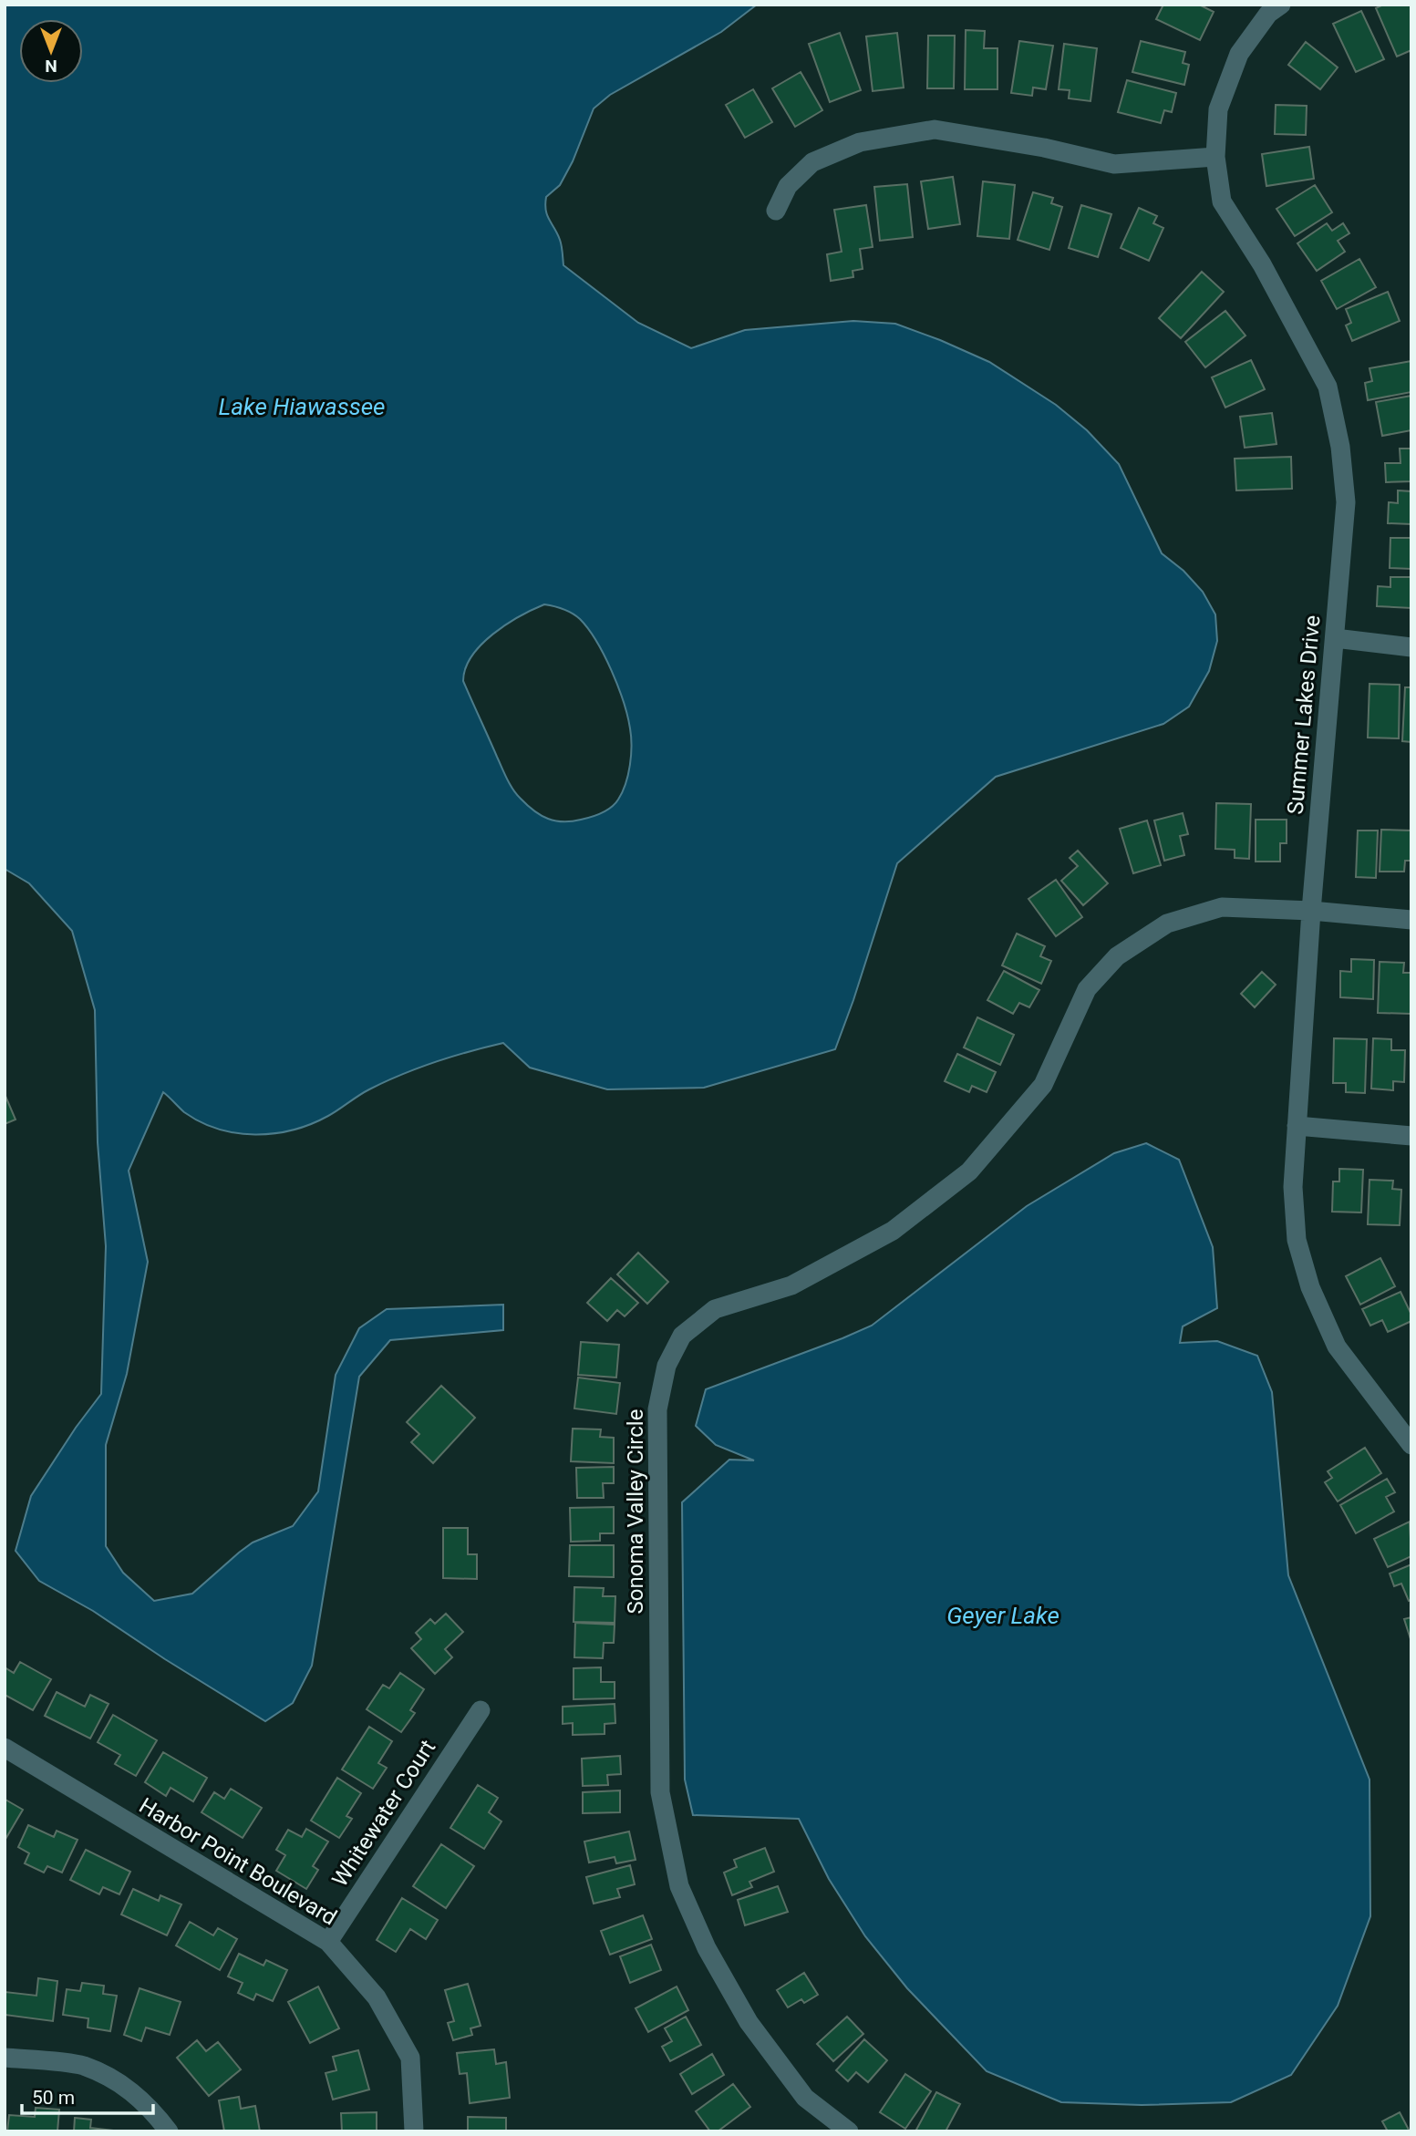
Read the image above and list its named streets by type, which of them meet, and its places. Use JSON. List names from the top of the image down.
{
  "streets": {
    "street": [
      "Summer Lakes Drive",
      "Sonoma Valley Circle",
      "Whitewater Court",
      "Harbor Point Boulevard"
    ]
  },
  "crossings": [
    ["Summer Lakes Drive", "Sonoma Valley Circle"],
    ["Whitewater Court", "Harbor Point Boulevard"]
  ],
  "water": ["Lake Hiawassee", "Geyer Lake"],
  "scale_bar": "50 m",
  "north": "bottom"
}
